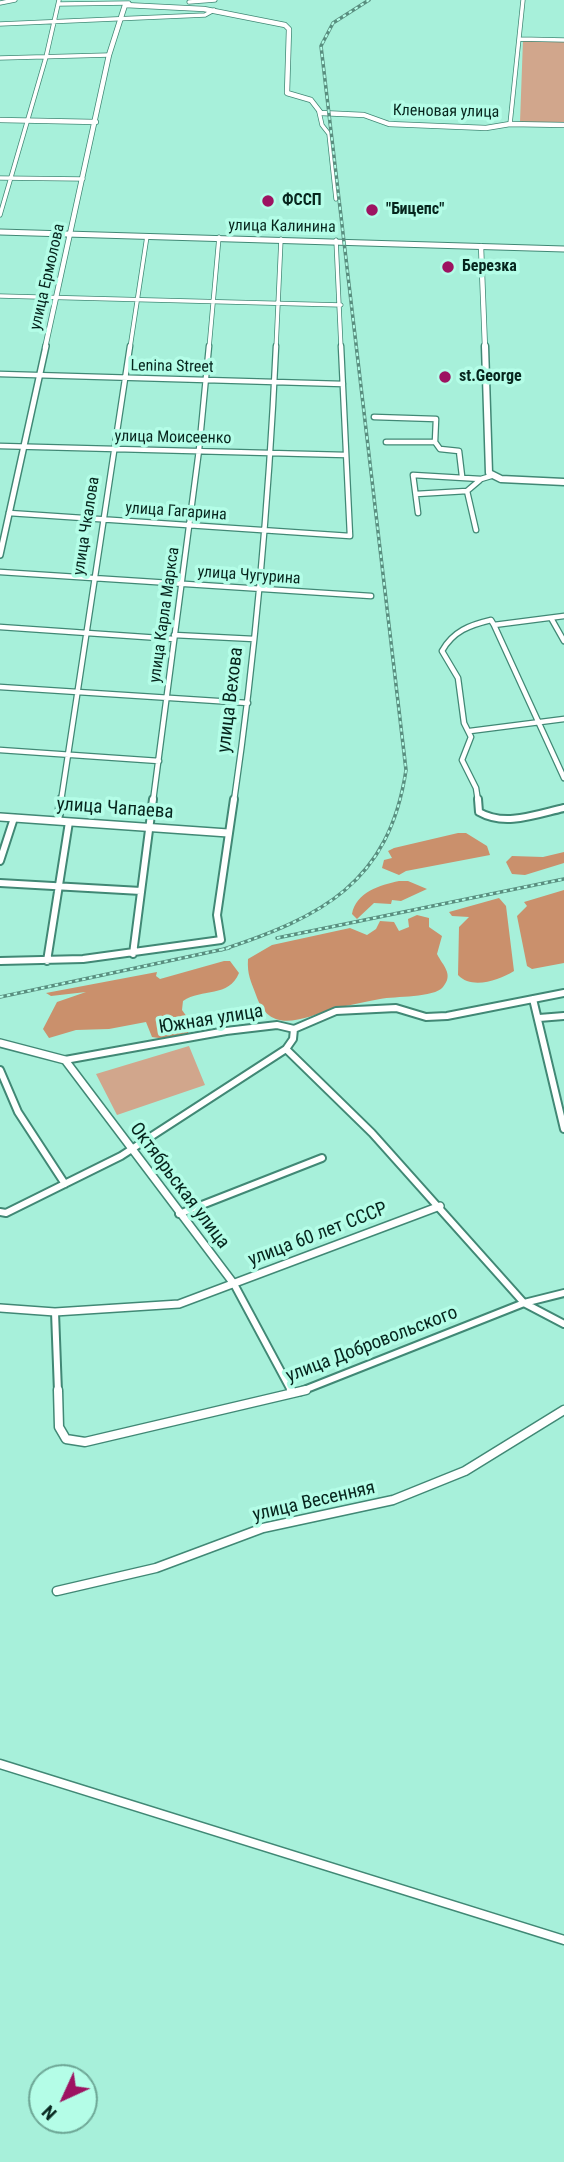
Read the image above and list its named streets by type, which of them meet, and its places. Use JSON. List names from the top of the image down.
{
  "streets": {
    "main road": ["улица Калинина"],
    "street": [
      "Кленовая улица",
      "улица Ермолова",
      "Lenina Street",
      "улица Моисеенко",
      "улица Гагарина",
      "улица Чкалова",
      "улица Чугурина",
      "улица Карла Маркса",
      "улица Вехова",
      "улица Чапаева",
      "Южная улица",
      "Октябрьская улица",
      "улица 60 лет СССР",
      "улица Добровольского",
      "улица Весенняя"
    ]
  },
  "crossings": [
    ["улица Калинина", "улица Ермолова"],
    ["улица Калинина", "улица Чкалова"],
    ["улица Калинина", "улица Карла Маркса"],
    ["улица Калинина", "улица Вехова"],
    ["улица Ермолова", "Lenina Street"],
    ["улица Ермолова", "улица Моисеенко"],
    ["улица Ермолова", "улица Гагарина"],
    ["Lenina Street", "улица Чкалова"],
    ["Lenina Street", "улица Карла Маркса"],
    ["Lenina Street", "улица Вехова"],
    ["улица Моисеенко", "улица Гагарина"],
    ["улица Моисеенко", "улица Чкалова"],
    ["улица Моисеенко", "улица Карла Маркса"],
    ["улица Моисеенко", "улица Вехова"],
    ["улица Гагарина", "улица Чкалова"],
    ["улица Гагарина", "улица Карла Маркса"],
    ["улица Гагарина", "улица Вехова"],
    ["улица Чкалова", "улица Чугурина"],
    ["улица Чкалова", "улица Чапаева"],
    ["улица Чугурина", "улица Карла Маркса"],
    ["улица Чугурина", "улица Вехова"],
    ["улица Карла Маркса", "улица Вехова"],
    ["улица Карла Маркса", "улица Чапаева"],
    ["улица Вехова", "улица Чапаева"],
    ["Южная улица", "Октябрьская улица"],
    ["Октябрьская улица", "улица 60 лет СССР"],
    ["Октябрьская улица", "улица Добровольского"],
    ["улица 60 лет СССР", "улица Добровольского"]
  ],
  "places": [
    "ФССП",
    "\"Бицепс\"",
    "Березка",
    "st.George"
  ],
  "north": "bottom left"
}
